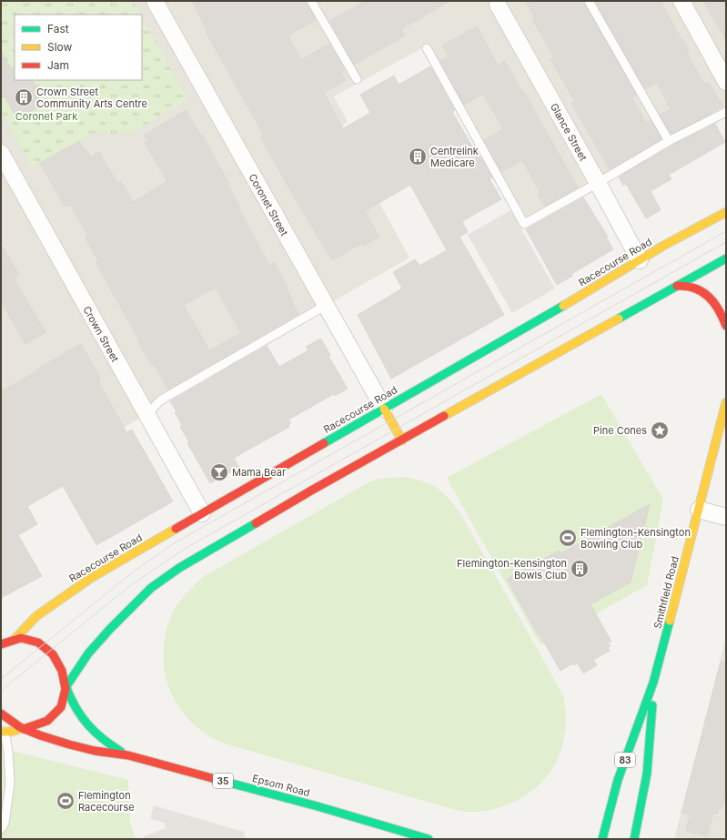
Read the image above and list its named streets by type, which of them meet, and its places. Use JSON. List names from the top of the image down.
{
  "streets": {
    "main road": [
      "Racecourse Road",
      "Smithfield Road",
      "83",
      "35",
      "Epsom Road"
    ],
    "street": ["Glance Street", "Coronet Street", "Crown Street"]
  },
  "crossings": [
    ["Glance Street", "Racecourse Road"],
    ["Coronet Street", "Racecourse Road"],
    ["Racecourse Road", "Crown Street"],
    ["Racecourse Road", "35"],
    ["35", "Epsom Road"]
  ],
  "parks": ["Coronet Park"],
  "places": {
    "building": ["Crown Street Community Arts Centre", "Centrelink Medicare", "Flemington-Kensington Bowls Club"],
    "place": ["Pine Cones"],
    "bar": ["Mama Bear"],
    "sports": ["Flemington-Kensington Bowling Club", "Flemington Racecourse"]
  },
  "legend": ["Fast", "Slow", "Jam"]
}
